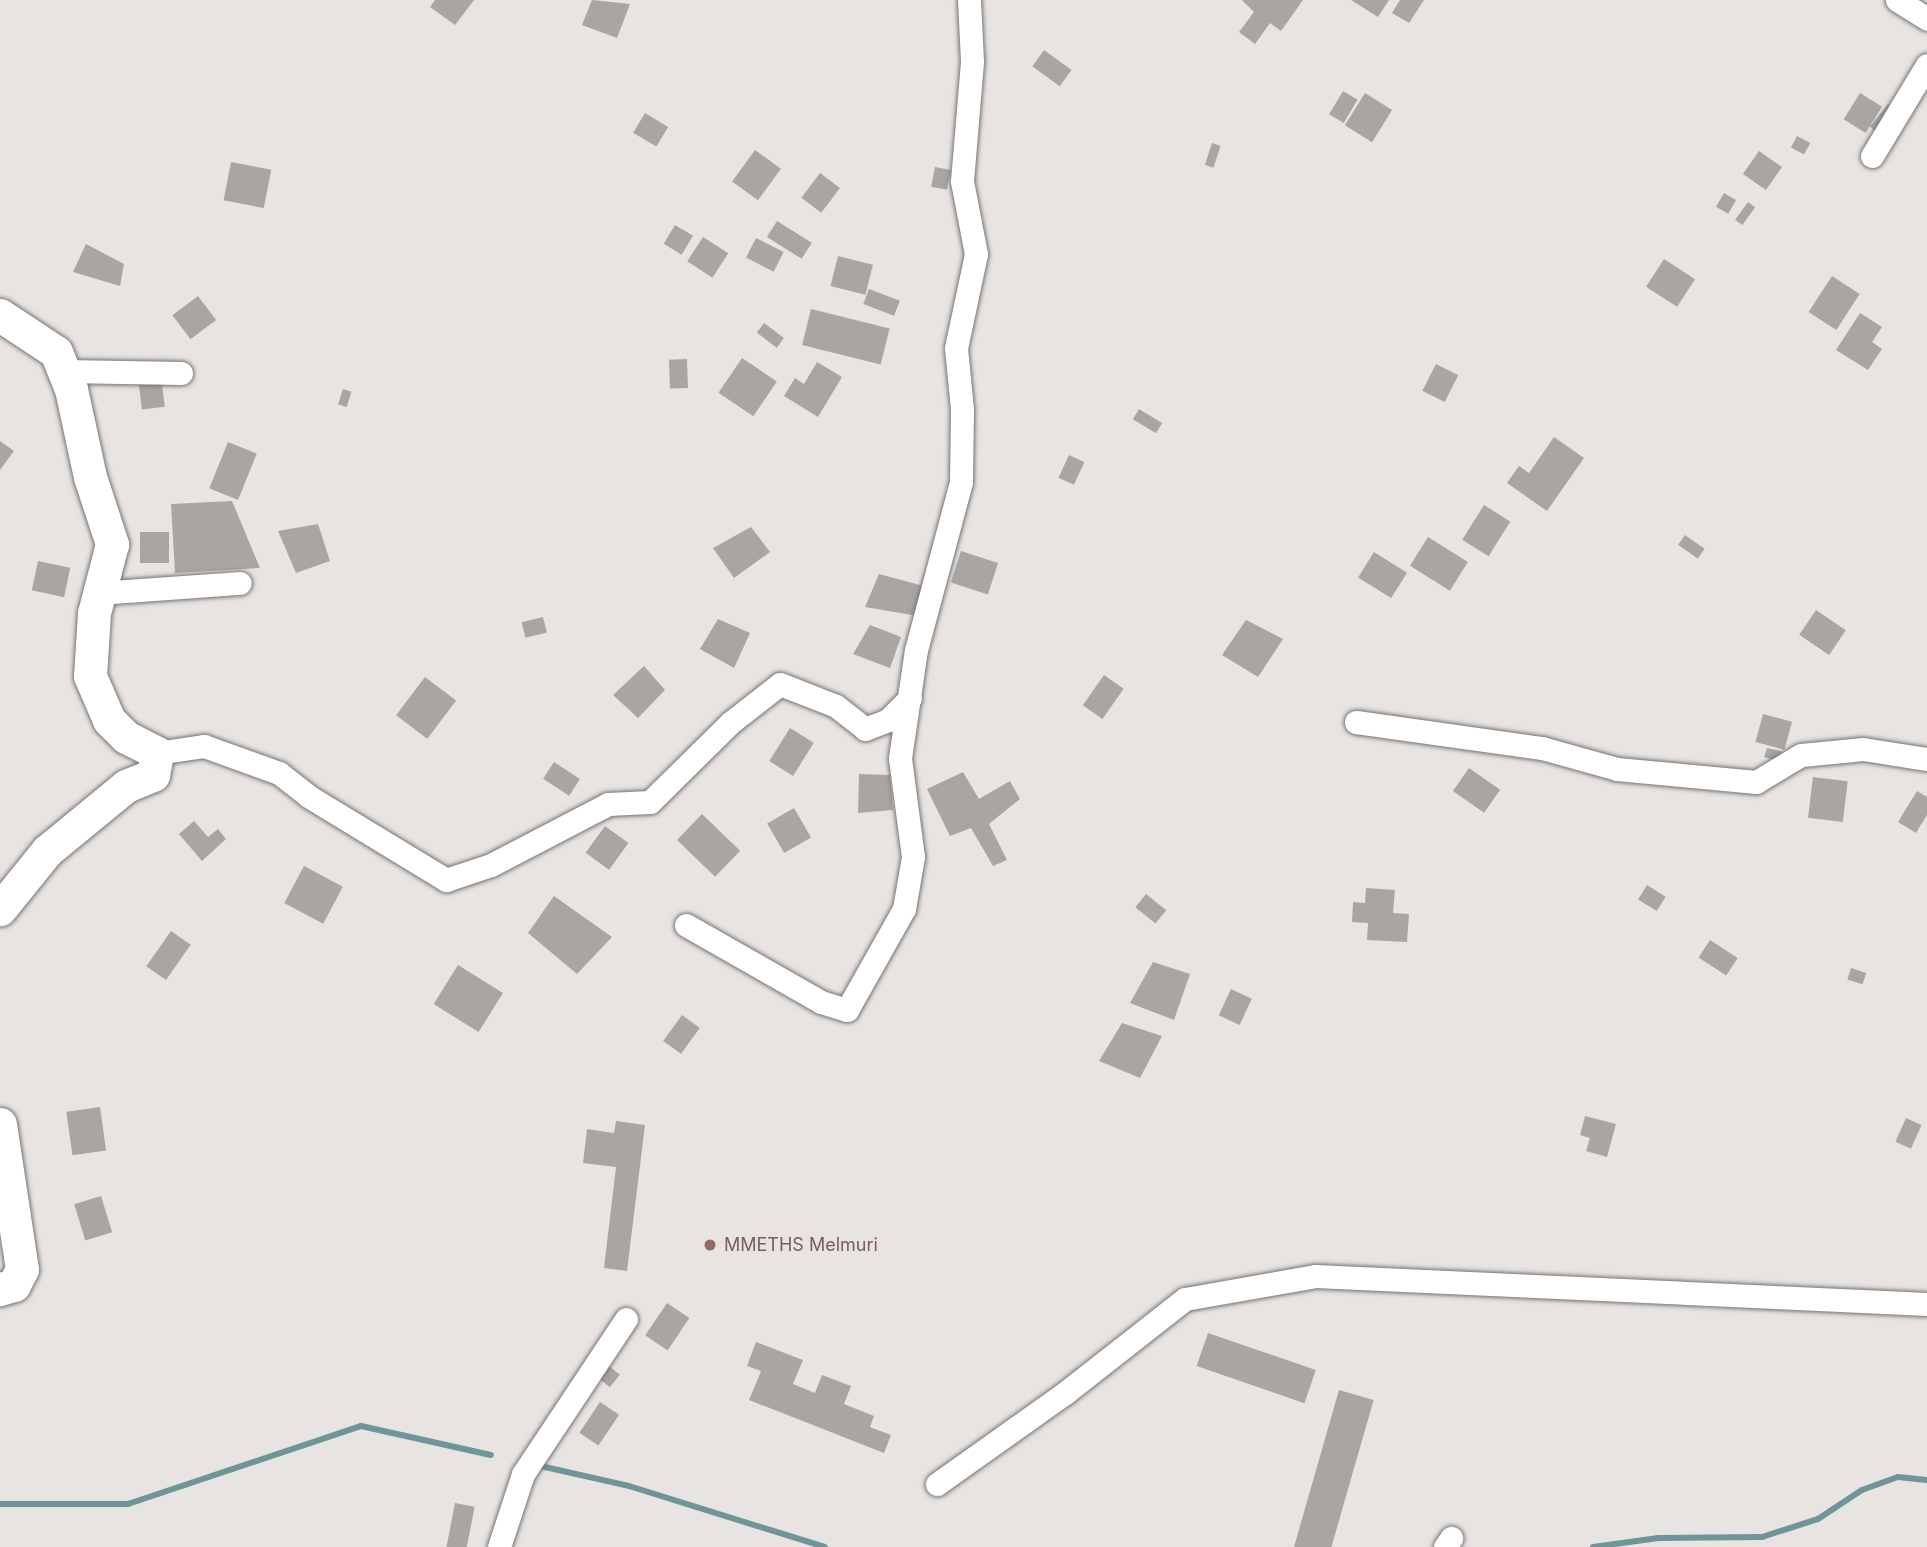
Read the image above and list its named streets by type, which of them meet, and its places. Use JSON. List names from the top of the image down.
{
  "places": ["MMETHS Melmuri"]
}
